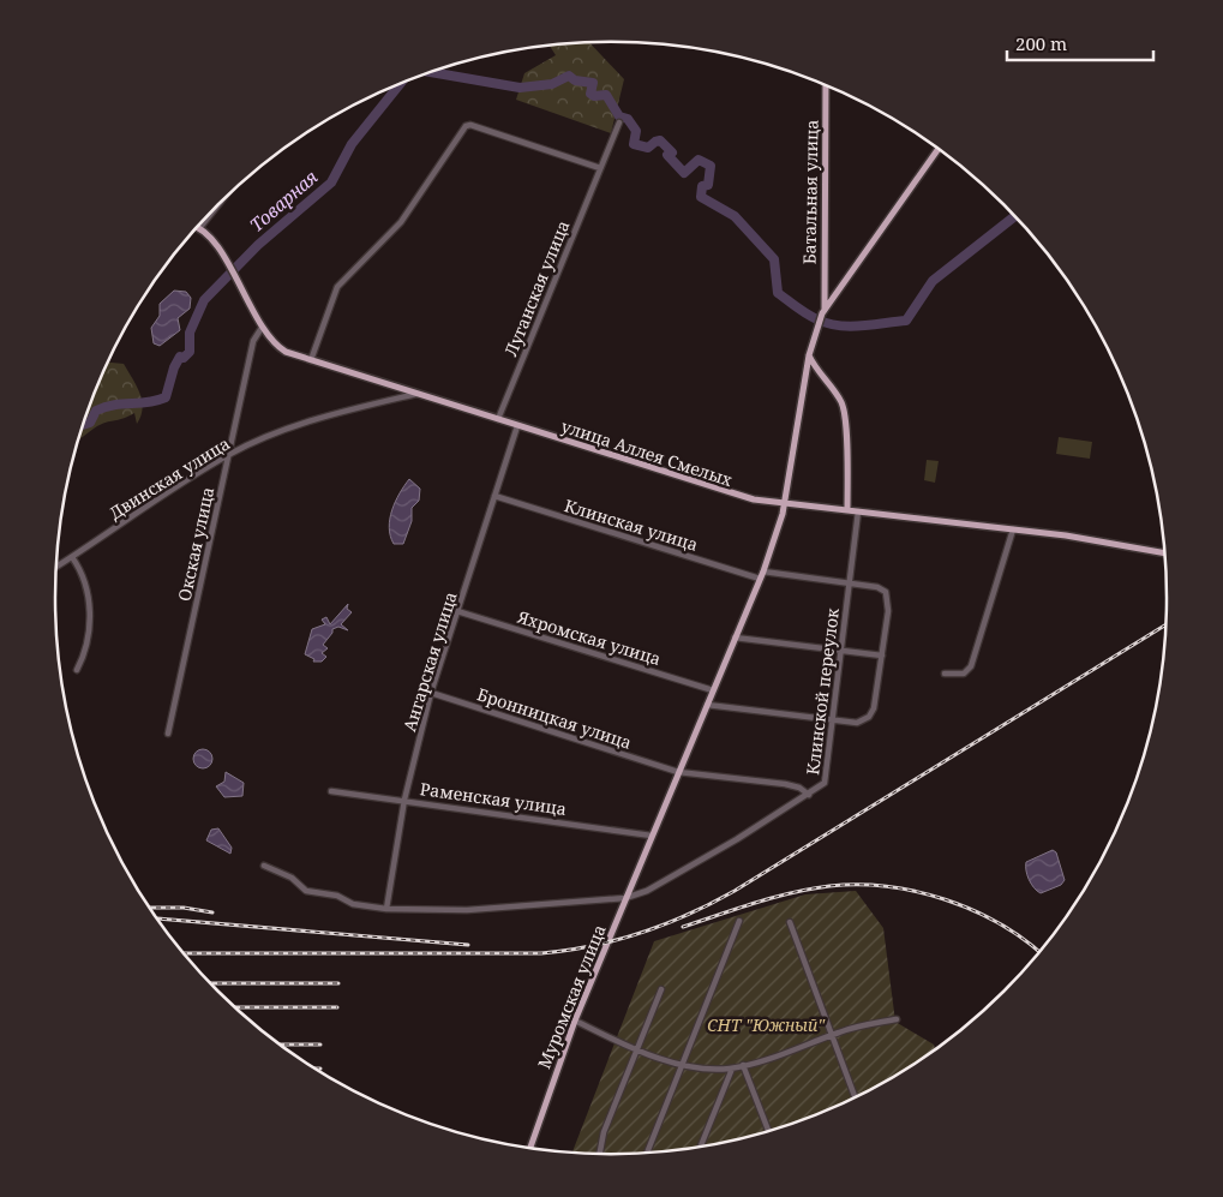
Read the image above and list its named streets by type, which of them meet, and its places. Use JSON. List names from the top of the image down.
{
  "streets": {
    "main road": ["Батальная улица", "улица Аллея Смелых", "Муромская улица"],
    "street": [
      "Луганская улица",
      "Двинская улица",
      "Клинская улица",
      "Окская улица",
      "Яхромская улица",
      "Ангарская улица",
      "Клинской переулок",
      "Бронницкая улица",
      "Раменская улица"
    ]
  },
  "crossings": [
    ["Луганская улица", "улица Аллея Смелых"],
    ["улица Аллея Смелых", "Двинская улица"],
    ["улица Аллея Смелых", "Окская улица"],
    ["улица Аллея Смелых", "Ангарская улица"],
    ["улица Аллея Смелых", "Клинской переулок"],
    ["Двинская улица", "Окская улица"],
    ["Клинская улица", "Ангарская улица"],
    ["Яхромская улица", "Ангарская улица"],
    ["Ангарская улица", "Клинской переулок"],
    ["Ангарская улица", "Бронницкая улица"],
    ["Ангарская улица", "Раменская улица"],
    ["Клинской переулок", "Муромская улица"],
    ["Раменская улица", "Муромская улица"]
  ],
  "water": ["Товарная"],
  "parks": ["СНТ \"Южный\""],
  "scale_bar": "200 m"
}
